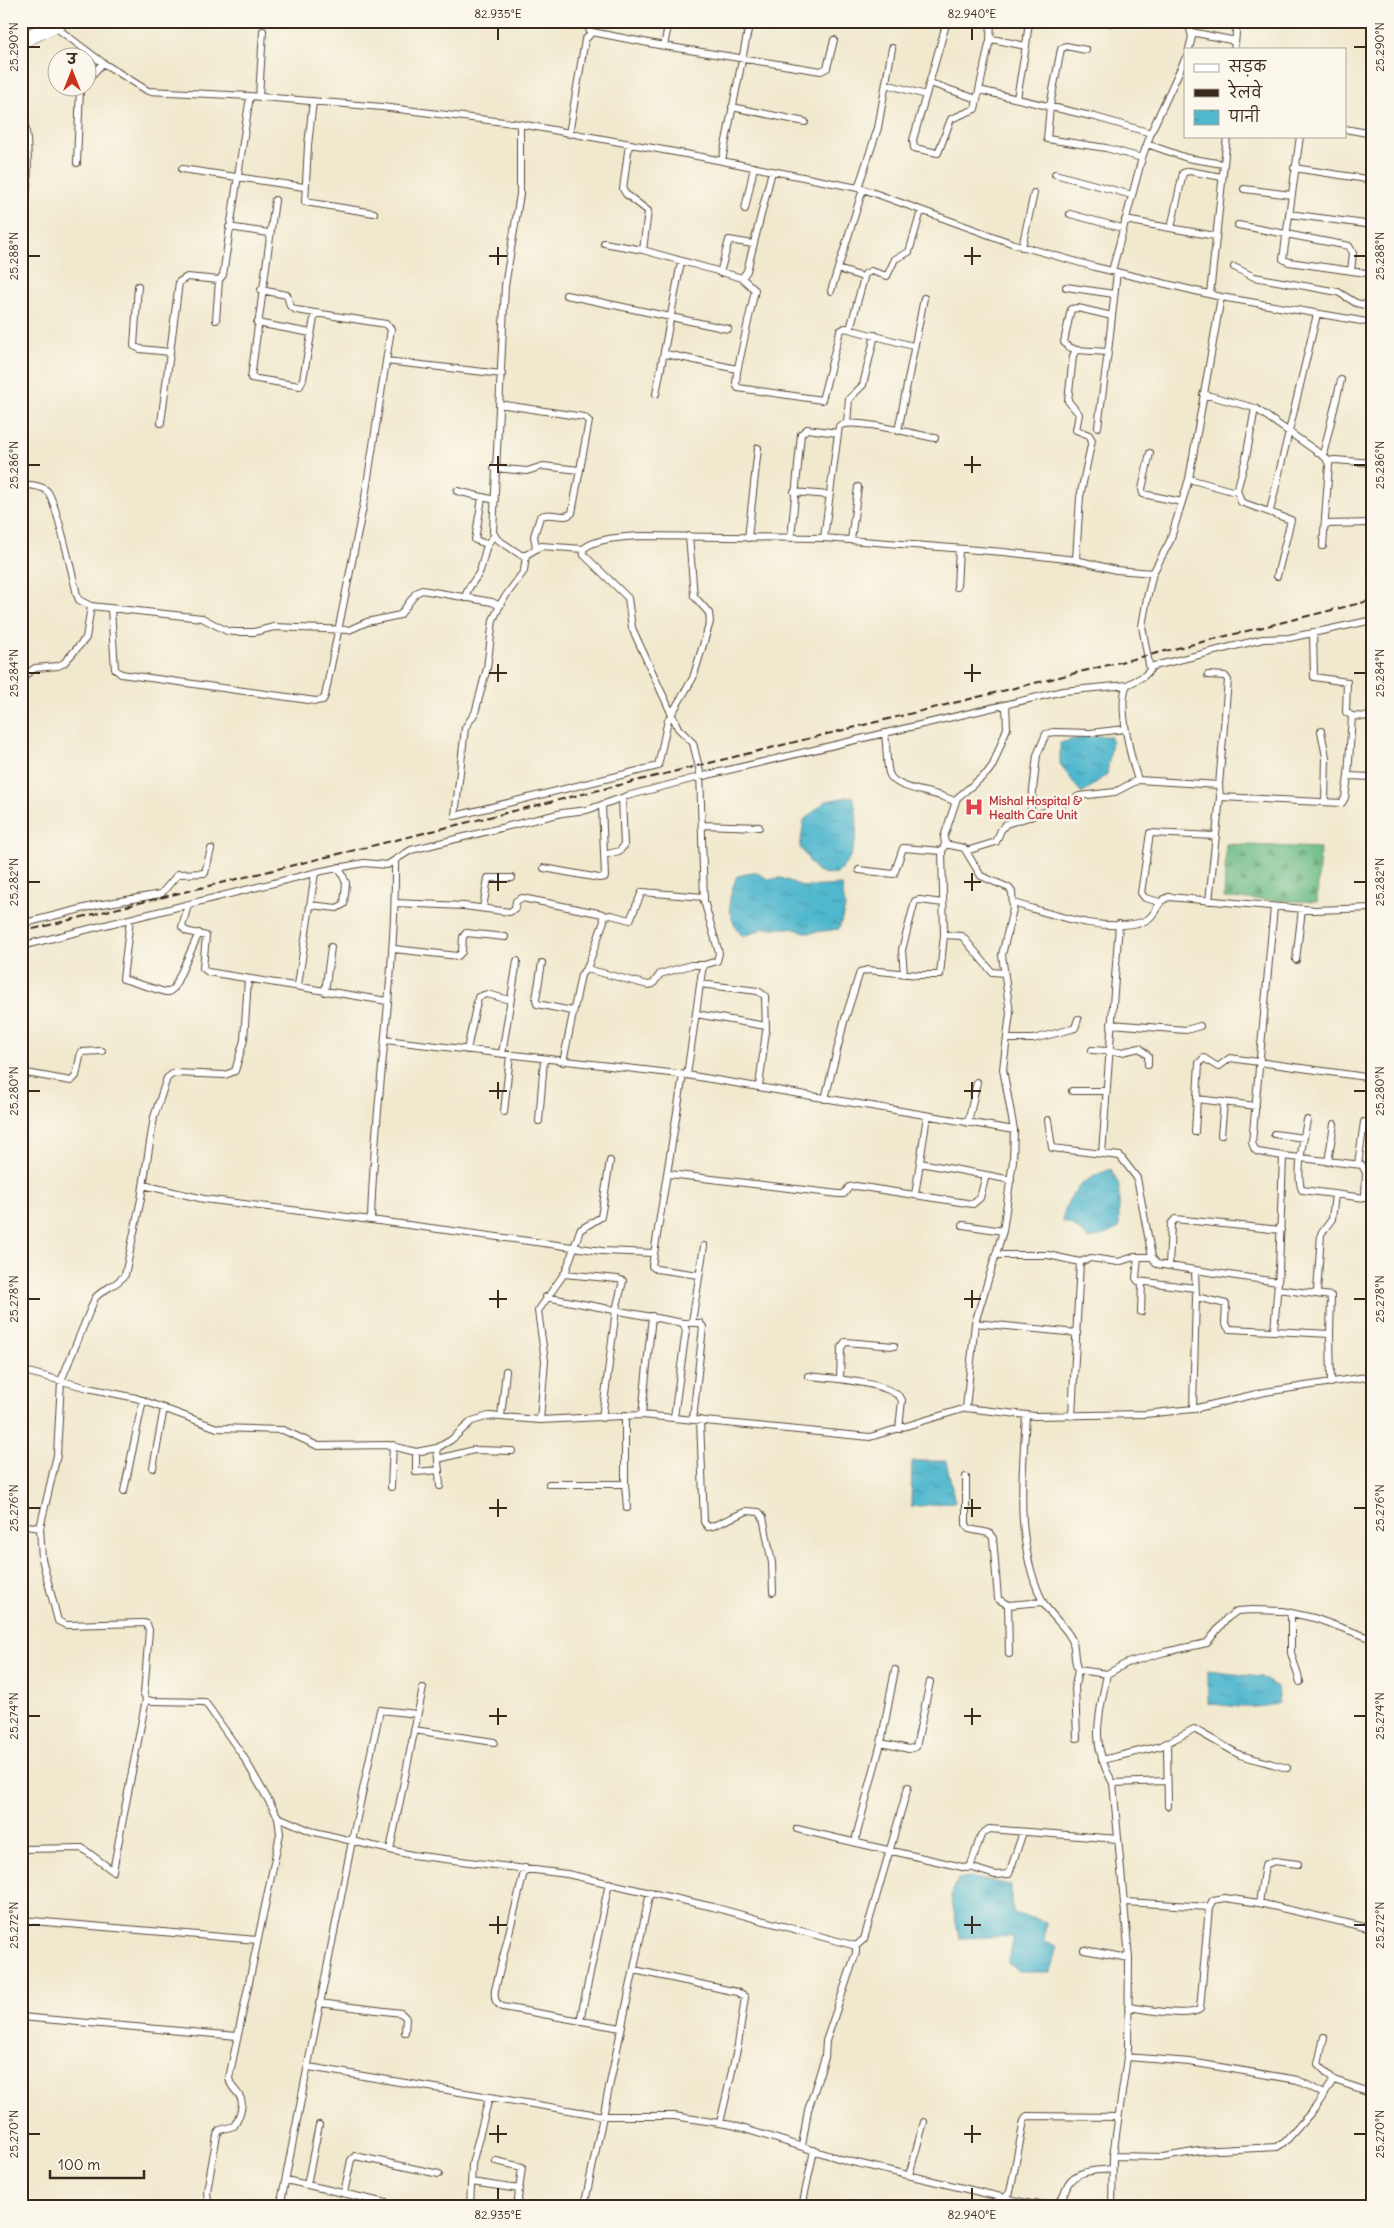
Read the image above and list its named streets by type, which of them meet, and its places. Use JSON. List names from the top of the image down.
{
  "places": {
    "hospital": ["Mishal Hospital & Health Care Unit"]
  },
  "legend": ["सड़क", "रेलवे", "पानी"],
  "scale_bar": "100 m",
  "north": "top",
  "coordinates": [
    "82.935°E",
    "82.940°E",
    "25.290°N",
    "25.288°N",
    "25.286°N",
    "25.284°N",
    "25.282°N",
    "25.280°N",
    "25.278°N",
    "25.276°N",
    "25.274°N",
    "25.272°N",
    "25.270°N"
  ]
}
